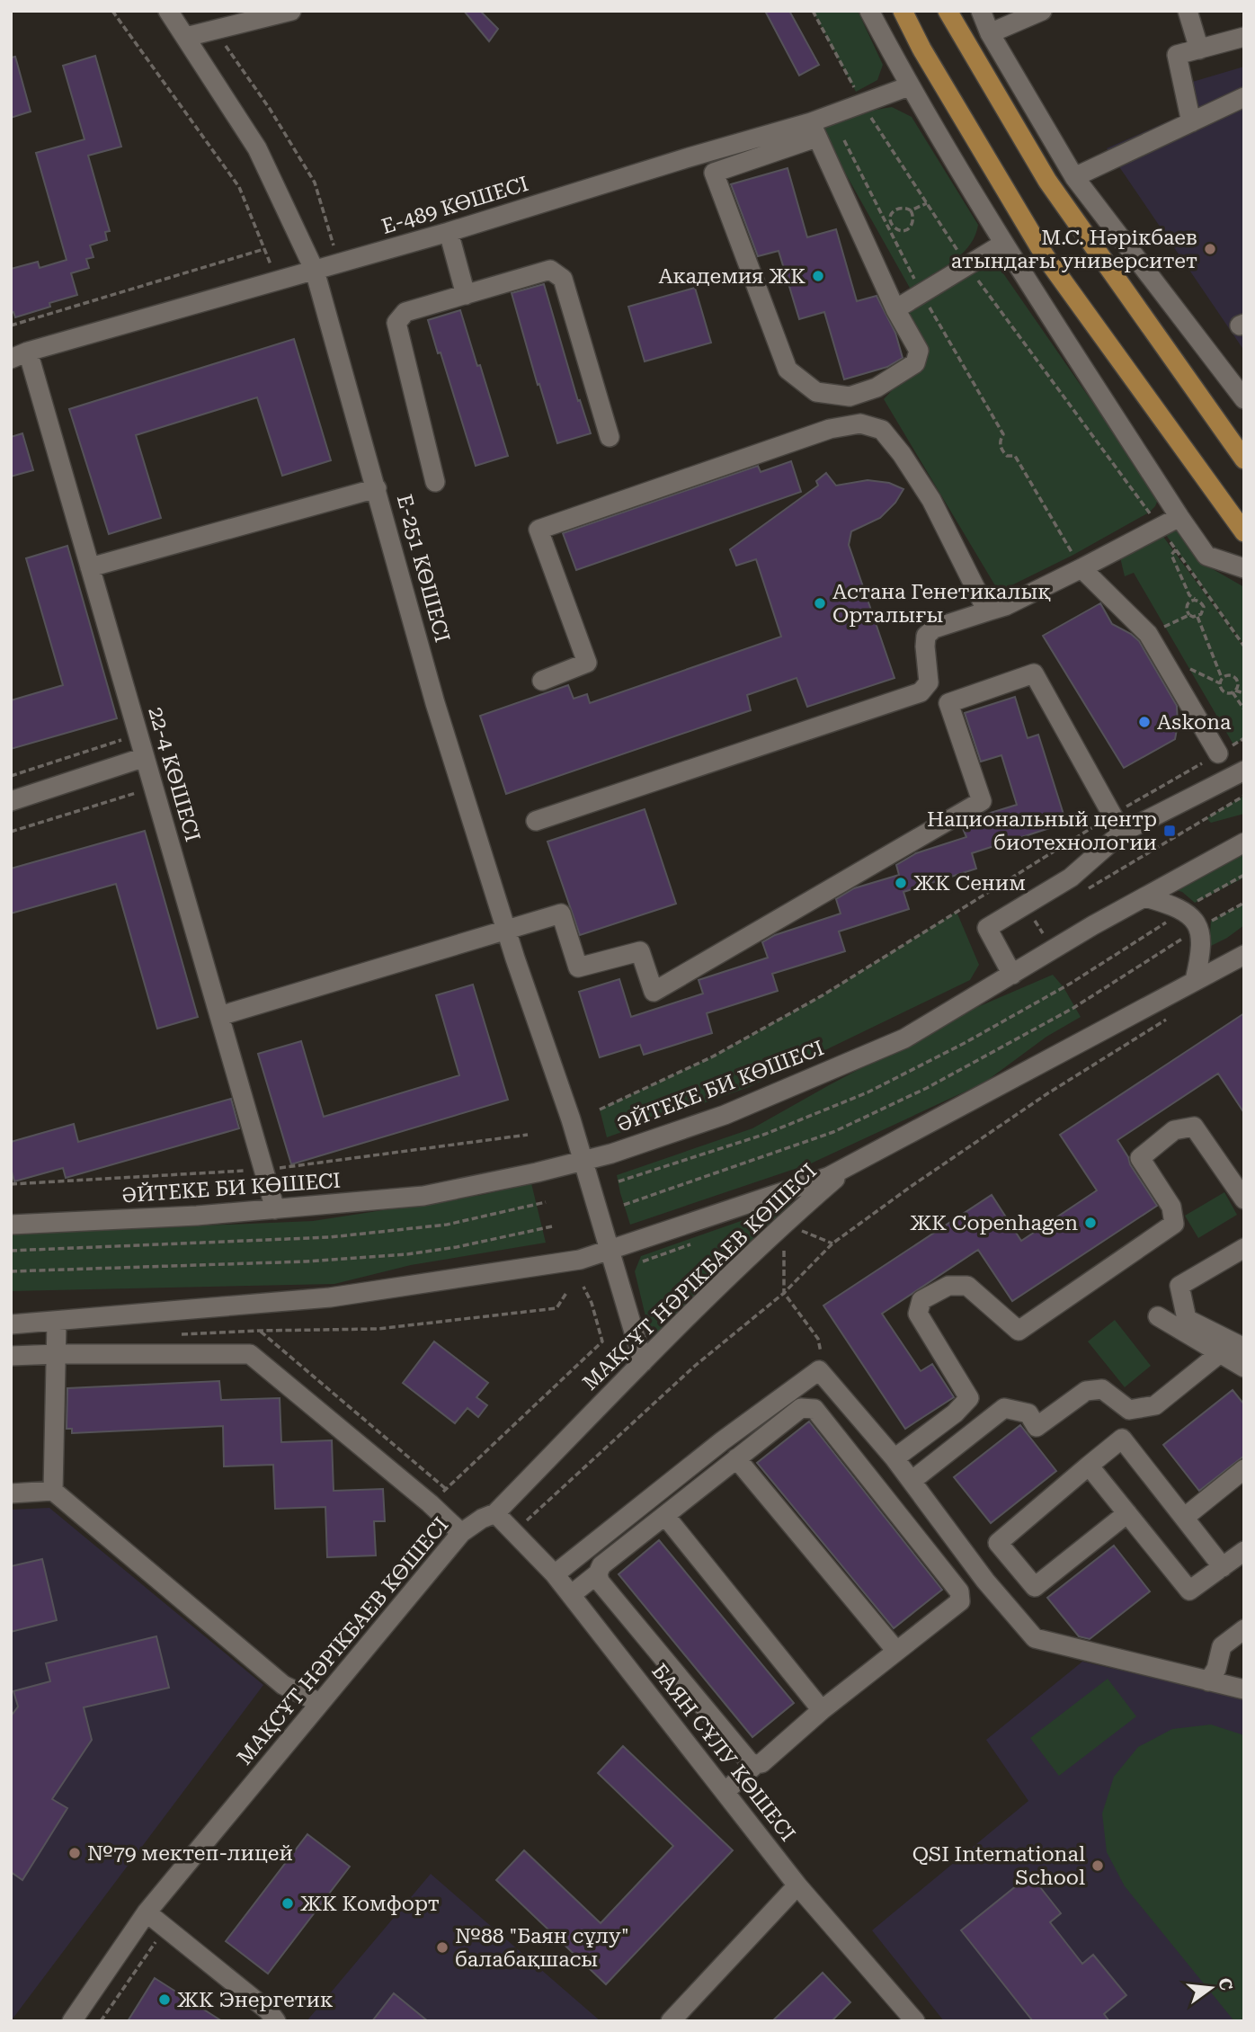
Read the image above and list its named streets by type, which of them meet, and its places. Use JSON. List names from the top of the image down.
{
  "streets": {
    "street": [
      "Е-489 КӨШЕСІ",
      "Е-251 КӨШЕСІ",
      "22-4 КӨШЕСІ",
      "ӘЙТЕКЕ БИ КӨШЕСІ",
      "МАҚСҰТ НӘРІКБАЕВ КӨШЕСІ",
      "БАЯН СҰЛУ КӨШЕСІ"
    ]
  },
  "crossings": [
    ["Е-489 КӨШЕСІ", "Е-251 КӨШЕСІ"],
    ["Е-489 КӨШЕСІ", "22-4 КӨШЕСІ"],
    ["Е-251 КӨШЕСІ", "ӘЙТЕКЕ БИ КӨШЕСІ"],
    ["Е-251 КӨШЕСІ", "МАҚСҰТ НӘРІКБАЕВ КӨШЕСІ"],
    ["22-4 КӨШЕСІ", "ӘЙТЕКЕ БИ КӨШЕСІ"],
    ["МАҚСҰТ НӘРІКБАЕВ КӨШЕСІ", "БАЯН СҰЛУ КӨШЕСІ"]
  ],
  "places": {
    "other": [
      "М.С. Нәрікбаев атындағы университет",
      "Академия ЖК",
      "Астана Генетикалық Орталығы",
      "Askona",
      "ЖК Сеним",
      "ЖК Copenhagen",
      "№79 мектеп-лицей",
      "QSI International School",
      "ЖК Комфорт",
      "№88 \"Баян сұлу\" балабақшасы",
      "ЖК Энергетик"
    ],
    "transit": ["Национальный центр биотехнологии"]
  },
  "north": "right"
}
